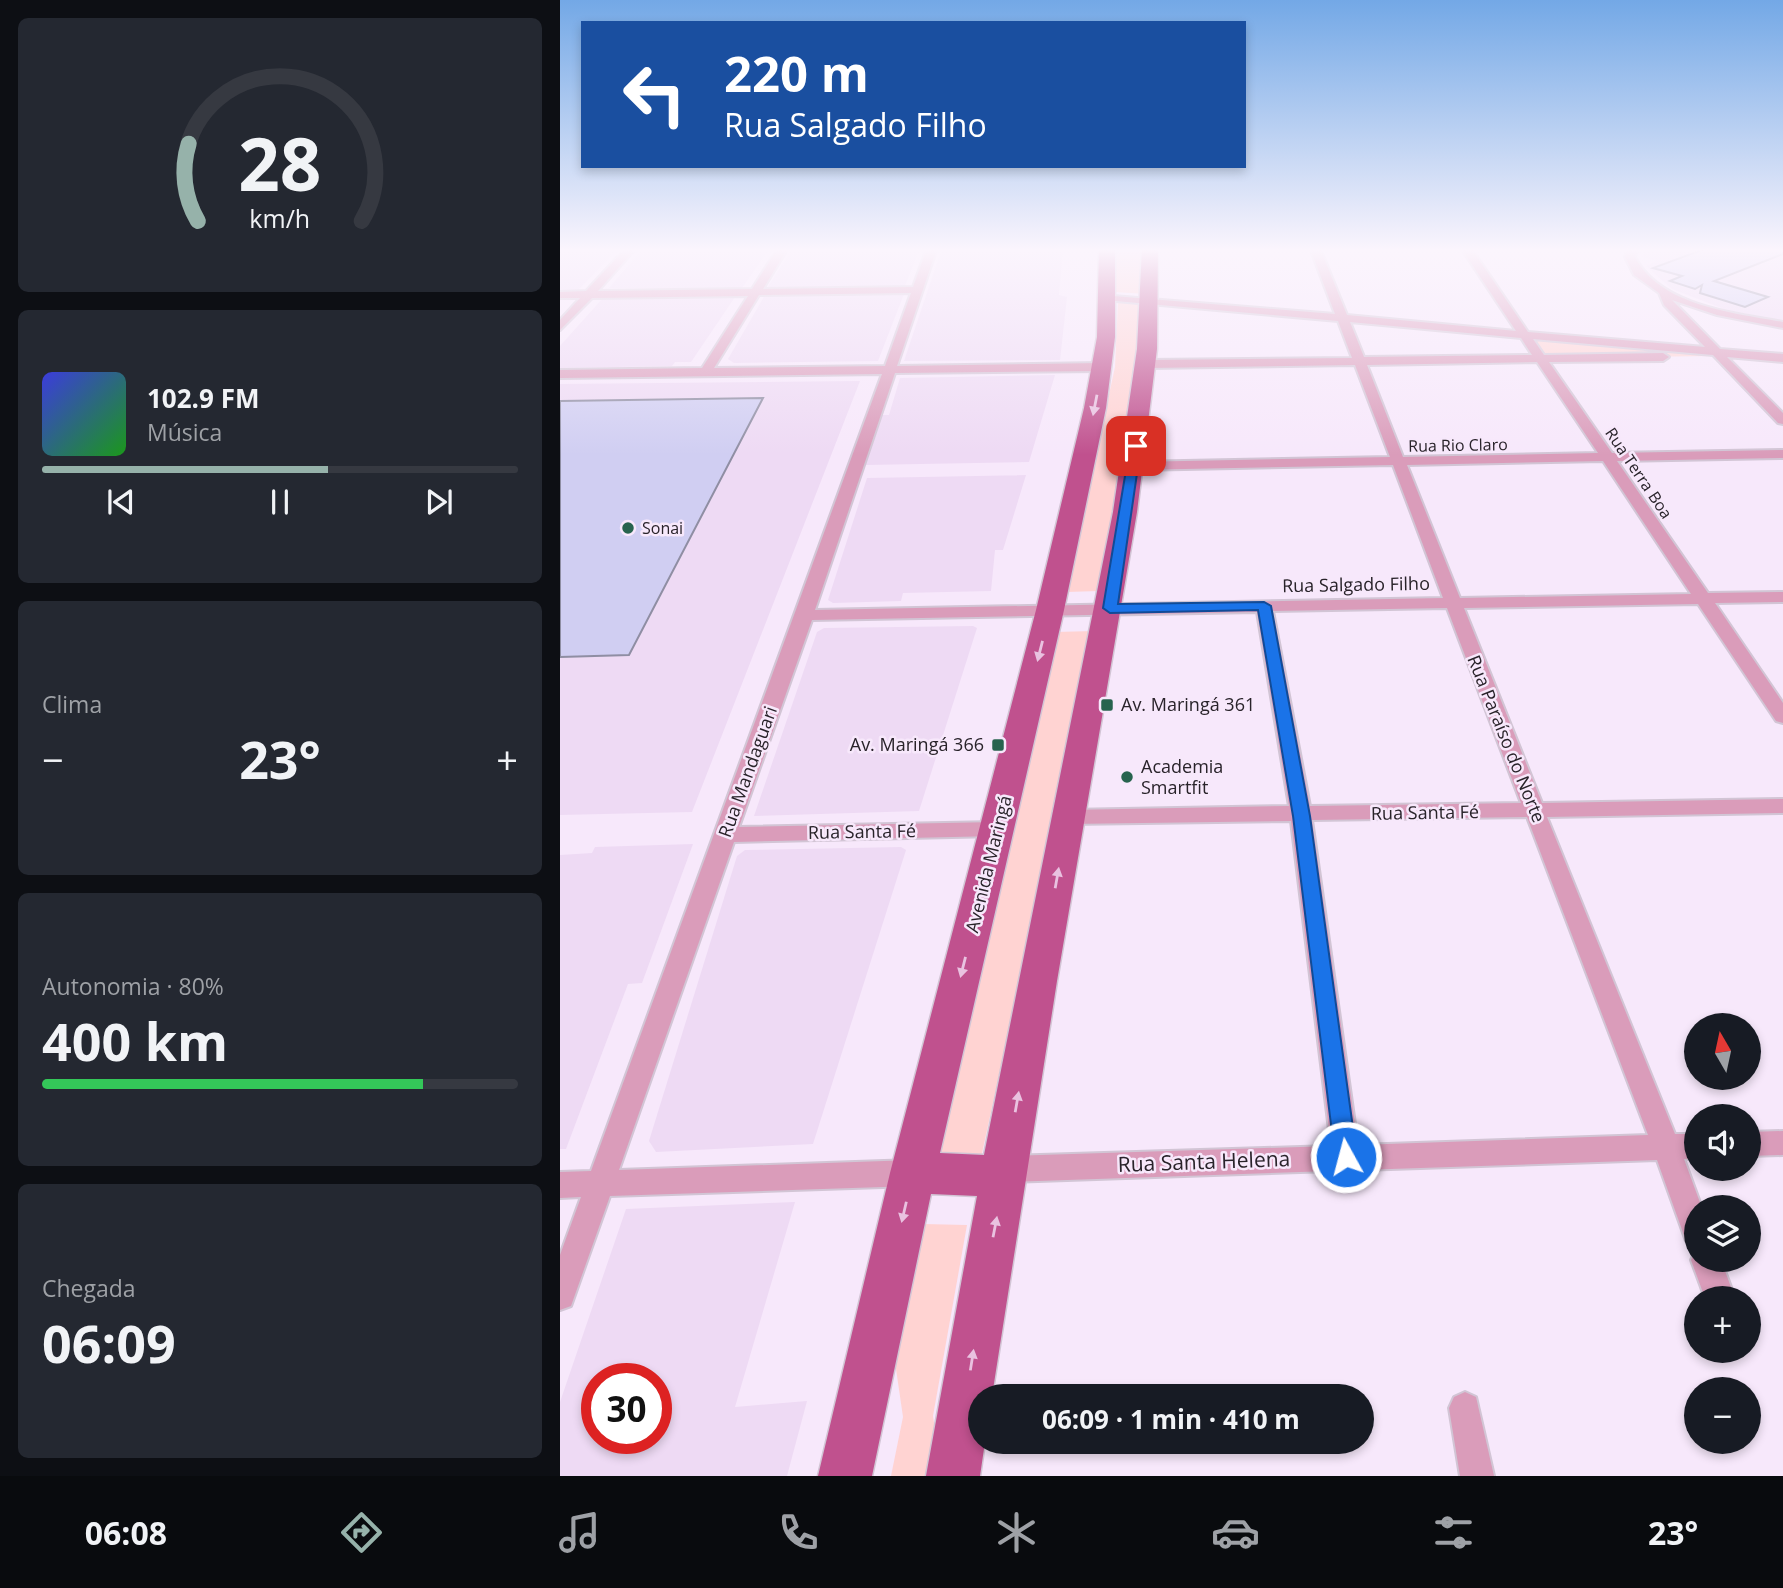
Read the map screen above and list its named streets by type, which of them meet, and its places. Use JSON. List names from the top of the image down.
{
  "streets": {
    "main road": ["Avenida Maringá"],
    "street": [
      "Rua Rio Claro",
      "Rua Terra Boa",
      "Rua Salgado Filho",
      "Rua Paraíso do Norte",
      "Rua Mandaguari",
      "Rua Santa Fé",
      "Rua Santa Helena"
    ]
  },
  "crossings": [
    ["Rua Rio Claro", "Rua Terra Boa"],
    ["Rua Rio Claro", "Rua Paraíso do Norte"],
    ["Rua Terra Boa", "Rua Salgado Filho"],
    ["Rua Salgado Filho", "Rua Paraíso do Norte"],
    ["Rua Salgado Filho", "Rua Mandaguari"],
    ["Rua Salgado Filho", "Avenida Maringá"],
    ["Rua Paraíso do Norte", "Rua Santa Fé"],
    ["Rua Paraíso do Norte", "Rua Santa Helena"],
    ["Rua Mandaguari", "Rua Santa Fé"],
    ["Rua Santa Fé", "Avenida Maringá"]
  ],
  "places": {
    "other": ["Sonai", "Academia Smartfit"],
    "transit": ["Av. Maringá 361", "Av. Maringá 366"]
  },
  "north": "top",
  "page": {
    "turn": ["220 m", "Rua Salgado Filho"],
    "song": ["102.9 FM", "Música"],
    "tile": [
      "Clima",
      ["Autonomia · 80%", "400 km"],
      ["Chegada", "06:09"]
    ],
    "heat": ["−", "23°", "+"],
    "map_buttons": ["+", "−"],
    "limit": "30",
    "trip": "06:09 · 1 min · 410 m",
    "tabs": ["06:08", "23°"],
    "gauge": ["28", "km/h"]
  }
}
